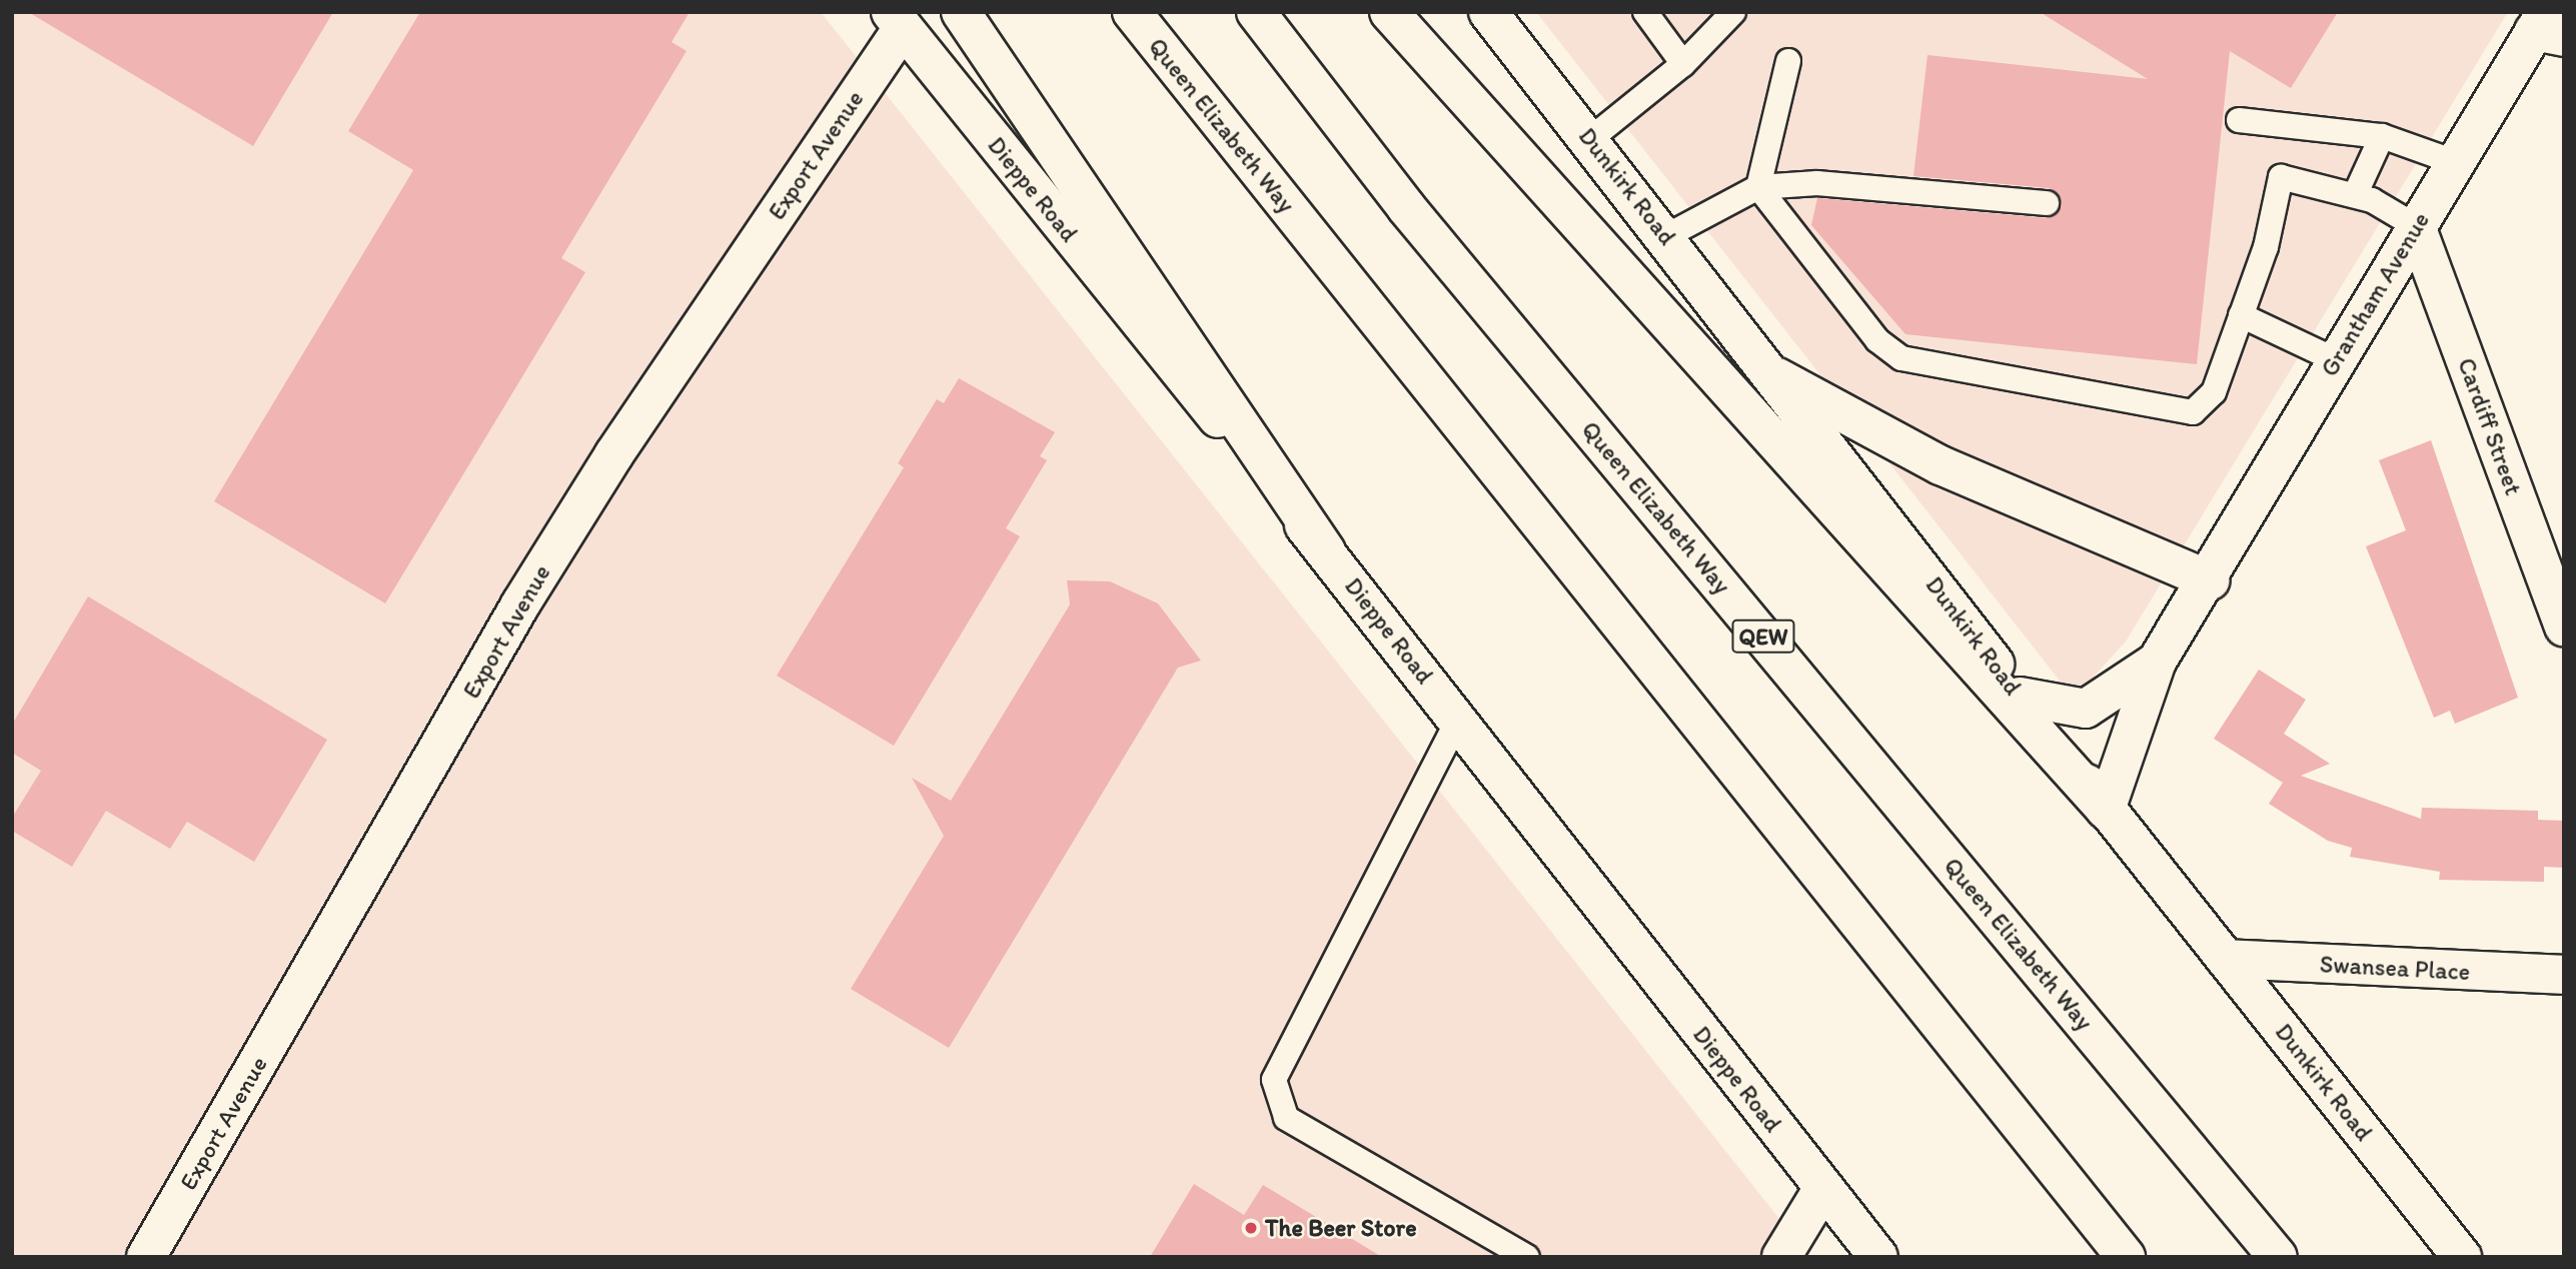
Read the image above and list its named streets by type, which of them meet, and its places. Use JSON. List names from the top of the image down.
{
  "streets": {
    "main road": [
      "Queen Elizabeth Way",
      "Export Avenue",
      "Dunkirk Road",
      "Dieppe Road",
      "Grantham Avenue",
      "Cardiff Street",
      "QEW",
      "Swansea Place"
    ]
  },
  "crossings": [
    ["Export Avenue", "Dieppe Road"],
    ["Dunkirk Road", "Grantham Avenue"],
    ["Dunkirk Road", "Swansea Place"],
    ["Grantham Avenue", "Cardiff Street"]
  ],
  "places": ["The Beer Store"]
}
